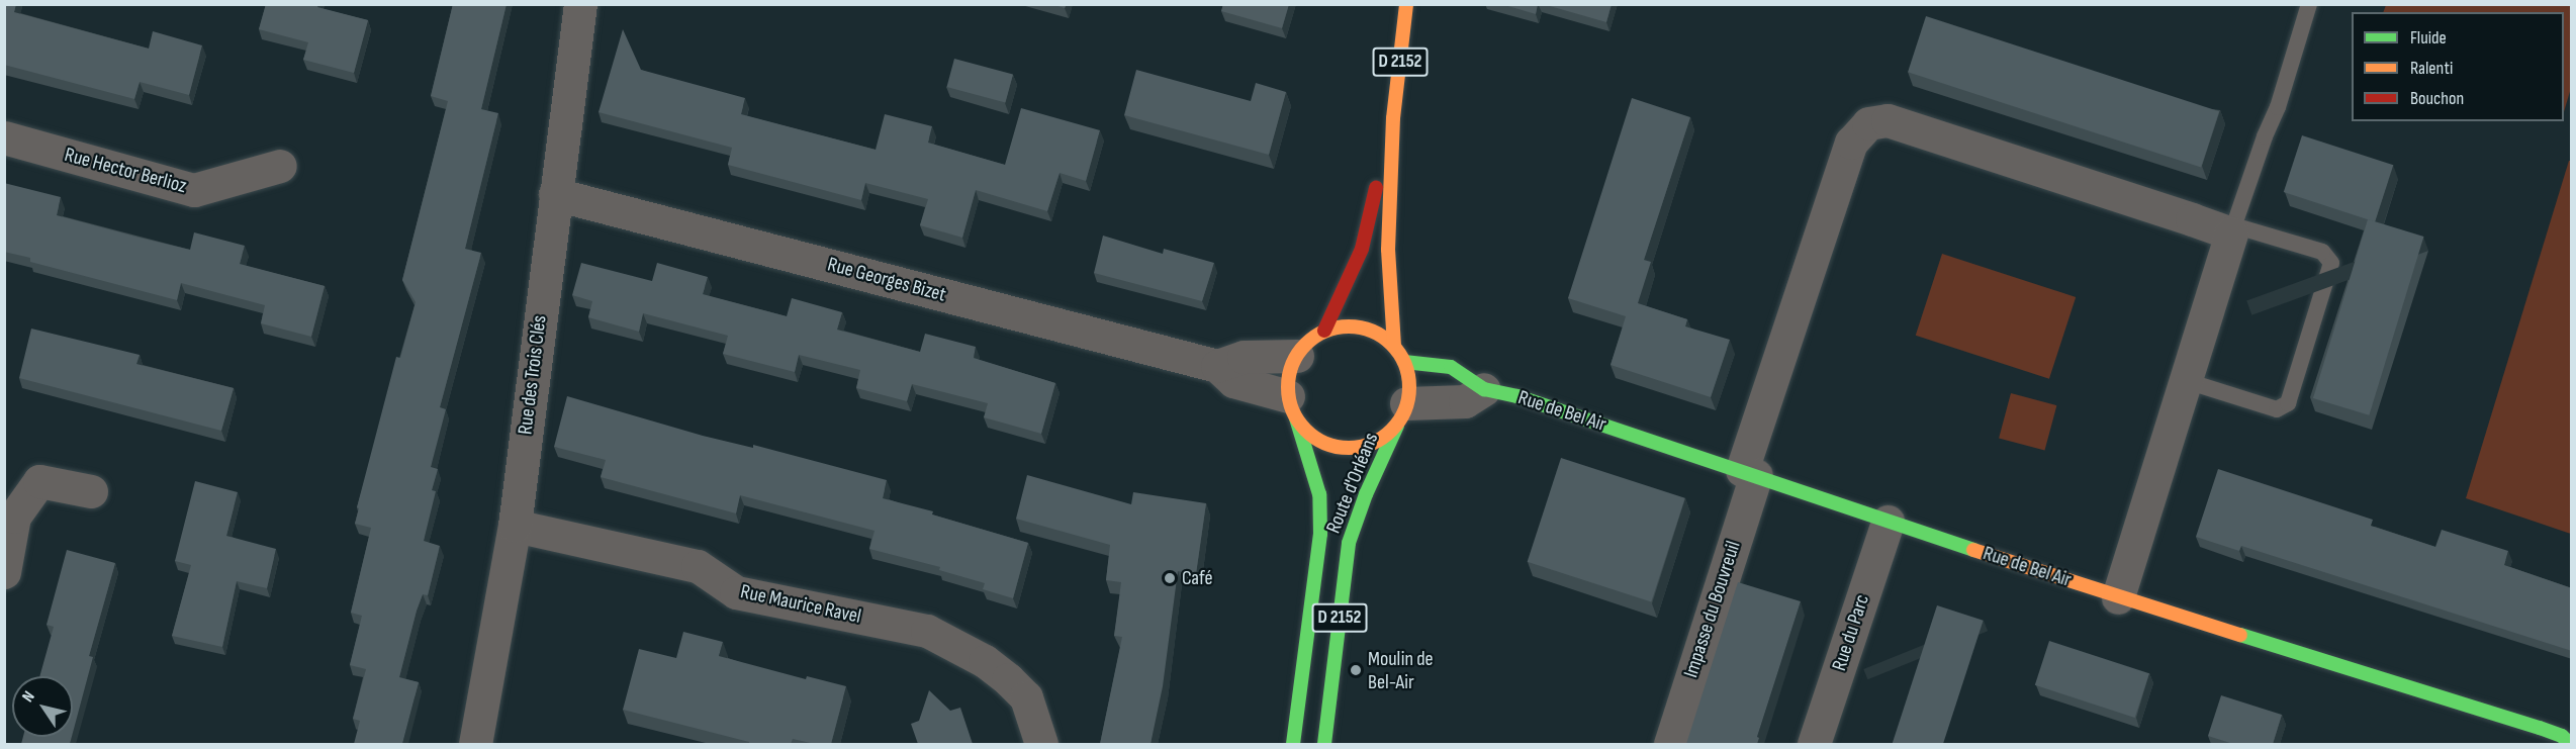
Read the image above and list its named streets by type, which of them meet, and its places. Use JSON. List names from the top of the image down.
{
  "streets": {
    "main road": ["D 2152", "Rue de Bel Air", "Route d'Orléans"],
    "street": [
      "Rue Hector Berlioz",
      "Rue Georges Bizet",
      "Rue des Trois Clés",
      "Rue Maurice Ravel",
      "Impasse du Bouvreuil",
      "Rue du Parc"
    ]
  },
  "crossings": [
    ["D 2152", "Rue Georges Bizet"],
    ["D 2152", "Rue de Bel Air"],
    ["D 2152", "Route d'Orléans"],
    ["Rue Georges Bizet", "Rue des Trois Clés"],
    ["Rue Georges Bizet", "Rue de Bel Air"],
    ["Rue Georges Bizet", "Route d'Orléans"],
    ["Rue des Trois Clés", "Rue Maurice Ravel"],
    ["Rue de Bel Air", "Route d'Orléans"],
    ["Rue de Bel Air", "Impasse du Bouvreuil"],
    ["Rue de Bel Air", "Rue du Parc"]
  ],
  "places": ["Café", "Moulin de Bel-Air"],
  "legend": ["Fluide", "Ralenti", "Bouchon"],
  "north": "top left"
}
